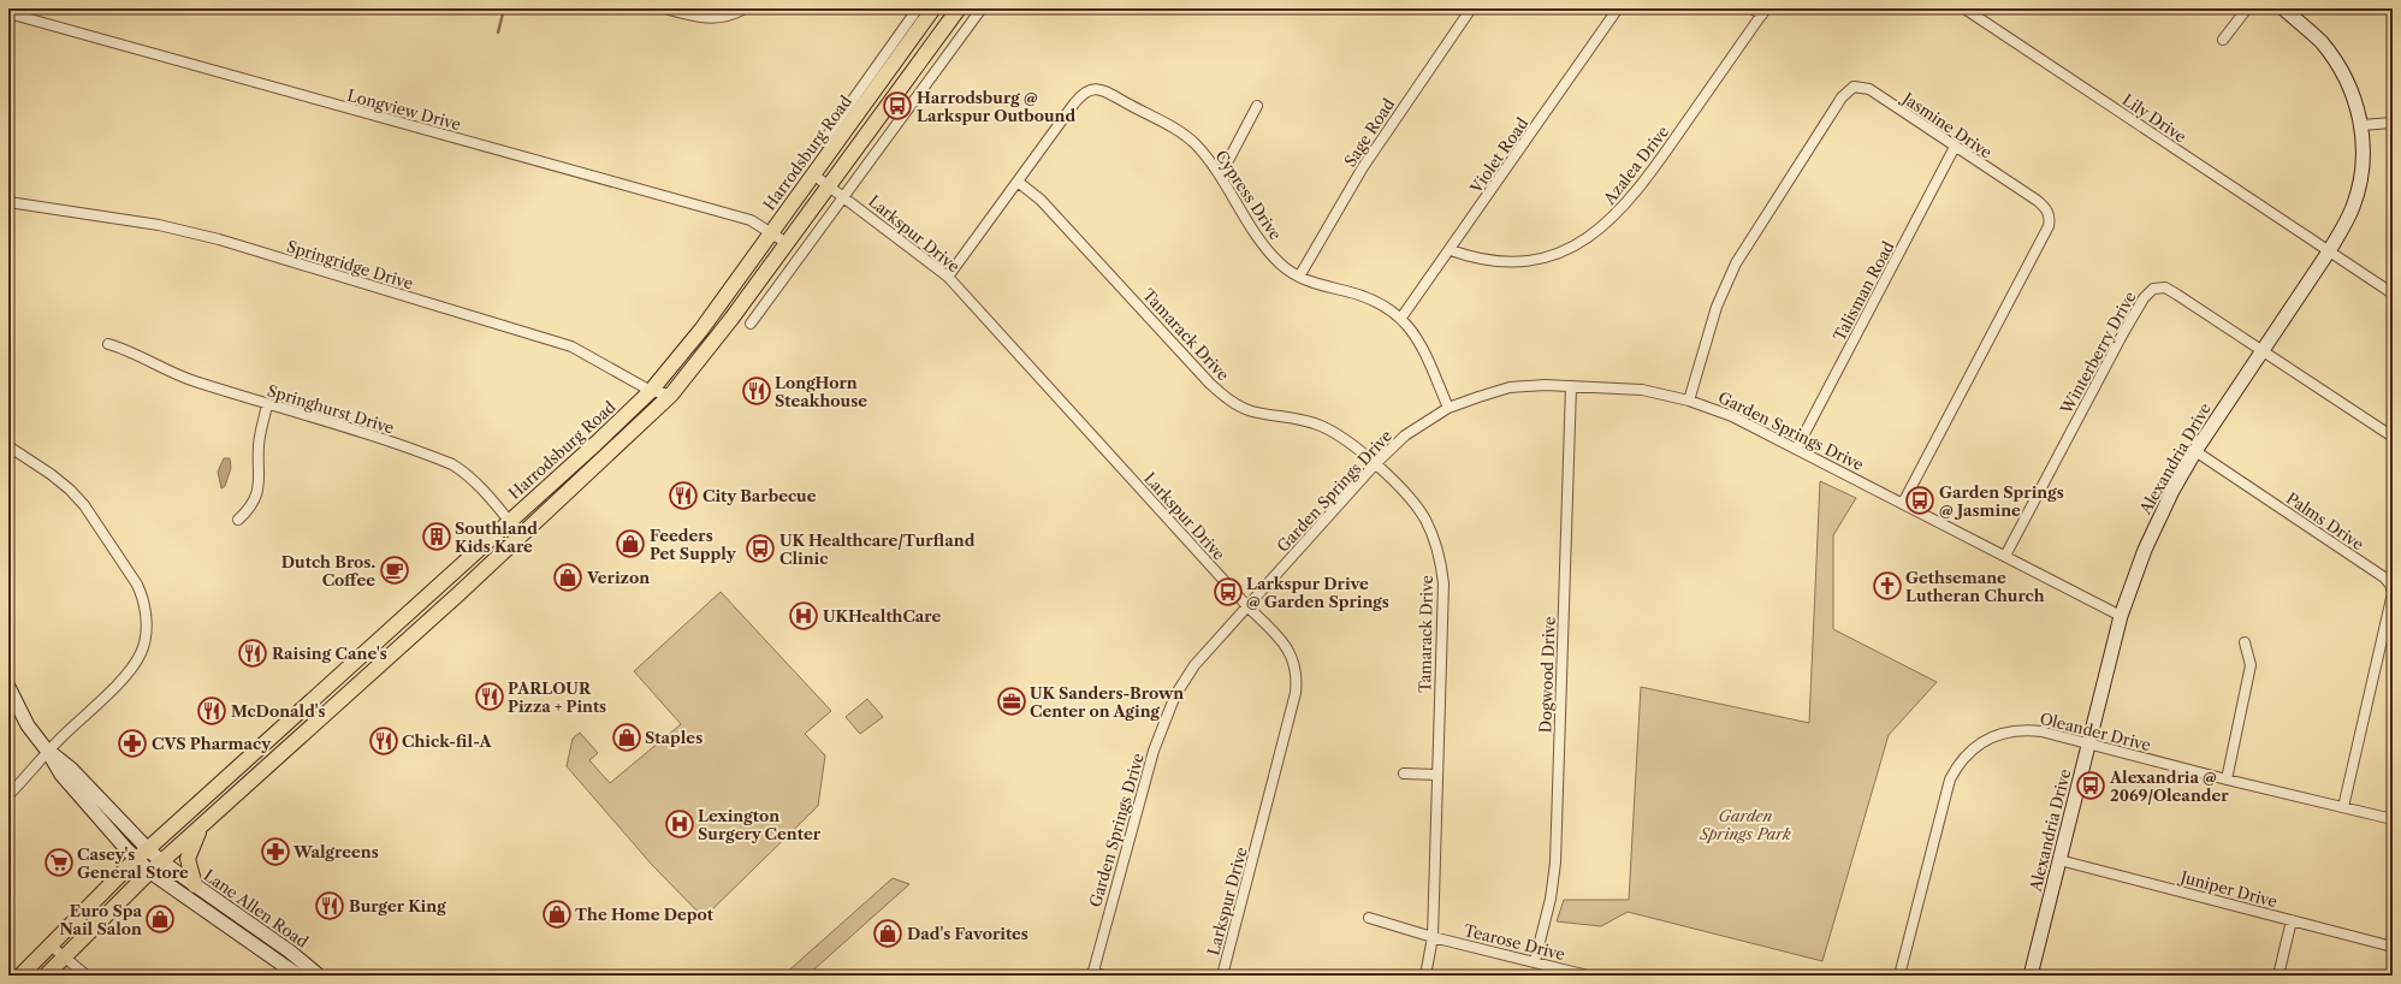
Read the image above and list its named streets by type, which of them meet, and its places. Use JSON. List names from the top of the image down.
{
  "streets": {
    "main road": ["Harrodsburg Road"],
    "street": [
      "Longview Drive",
      "Lily Drive",
      "Jasmine Drive",
      "Sage Road",
      "Violet Road",
      "Azalea Drive",
      "Cypress Drive",
      "Larkspur Drive",
      "Springridge Drive",
      "Talisman Road",
      "Tamarack Drive",
      "Winterberry Drive",
      "Springhurst Drive",
      "Garden Springs Drive",
      "Alexandria Drive",
      "Palms Drive",
      "Dogwood Drive",
      "Oleander Drive",
      "Juniper Drive",
      "Lane Allen Road",
      "Tearose Drive"
    ]
  },
  "crossings": [
    ["Longview Drive", "Harrodsburg Road"],
    ["Lily Drive", "Alexandria Drive"],
    ["Jasmine Drive", "Talisman Road"],
    ["Jasmine Drive", "Garden Springs Drive"],
    ["Sage Road", "Cypress Drive"],
    ["Harrodsburg Road", "Larkspur Drive"],
    ["Harrodsburg Road", "Springridge Drive"],
    ["Harrodsburg Road", "Springhurst Drive"],
    ["Harrodsburg Road", "Lane Allen Road"],
    ["Violet Road", "Azalea Drive"],
    ["Violet Road", "Cypress Drive"],
    ["Cypress Drive", "Larkspur Drive"],
    ["Cypress Drive", "Tamarack Drive"],
    ["Cypress Drive", "Garden Springs Drive"],
    ["Larkspur Drive", "Garden Springs Drive"],
    ["Talisman Road", "Garden Springs Drive"],
    ["Tamarack Drive", "Garden Springs Drive"],
    ["Tamarack Drive", "Tearose Drive"],
    ["Winterberry Drive", "Garden Springs Drive"],
    ["Winterberry Drive", "Alexandria Drive"],
    ["Garden Springs Drive", "Alexandria Drive"],
    ["Garden Springs Drive", "Dogwood Drive"],
    ["Alexandria Drive", "Palms Drive"],
    ["Alexandria Drive", "Oleander Drive"],
    ["Alexandria Drive", "Juniper Drive"],
    ["Palms Drive", "Oleander Drive"],
    ["Dogwood Drive", "Tearose Drive"]
  ],
  "parks": ["Garden Springs Park"],
  "places": {
    "bus stop": [
      "Harrodsburg @ Larkspur Outbound",
      "Garden Springs @ Jasmine",
      "UK Healthcare/Turfland Clinic",
      "Larkspur Drive @ Garden Springs",
      "Alexandria @ 2069/Oleander"
    ],
    "restaurant": [
      "LongHorn Steakhouse",
      "City Barbecue",
      "Raising Cane's",
      "PARLOUR Pizza + Pints",
      "McDonald's",
      "Chick-fil-A",
      "Burger King"
    ],
    "building": ["Southland Kids Kare"],
    "shop": [
      "Feeders Pet Supply",
      "Verizon",
      "Staples",
      "The Home Depot",
      "Euro Spa Nail Salon",
      "Dad's Favorites"
    ],
    "cafe": ["Dutch Bros. Coffee"],
    "church": ["Gethsemane Lutheran Church"],
    "hospital": ["UKHealthCare", "Lexington Surgery Center"],
    "office": ["UK Sanders-Brown Center on Aging"],
    "pharmacy": ["CVS Pharmacy", "Walgreens"],
    "supermarket": ["Casey's General Store"]
  }
}
